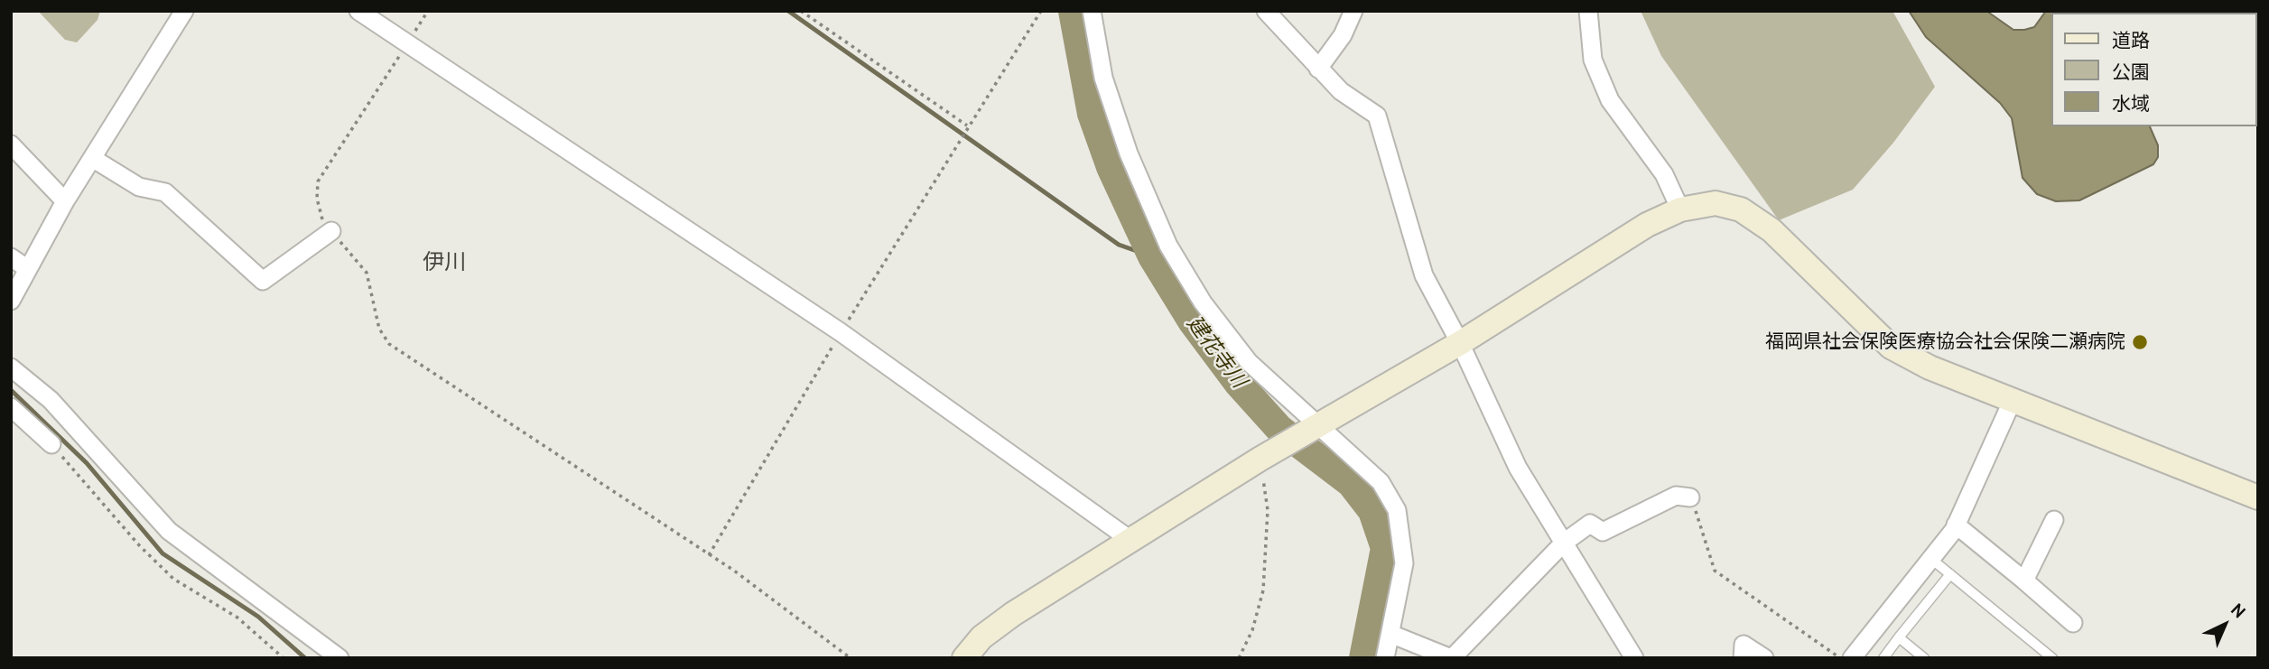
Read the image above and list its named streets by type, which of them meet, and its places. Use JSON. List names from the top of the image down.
{
  "districts": ["伊川"],
  "water": ["建花寺川"],
  "places": ["福岡県社会保険医療協会社会保険二瀬病院"],
  "legend": ["道路", "公園", "水域"],
  "north": "top right"
}
